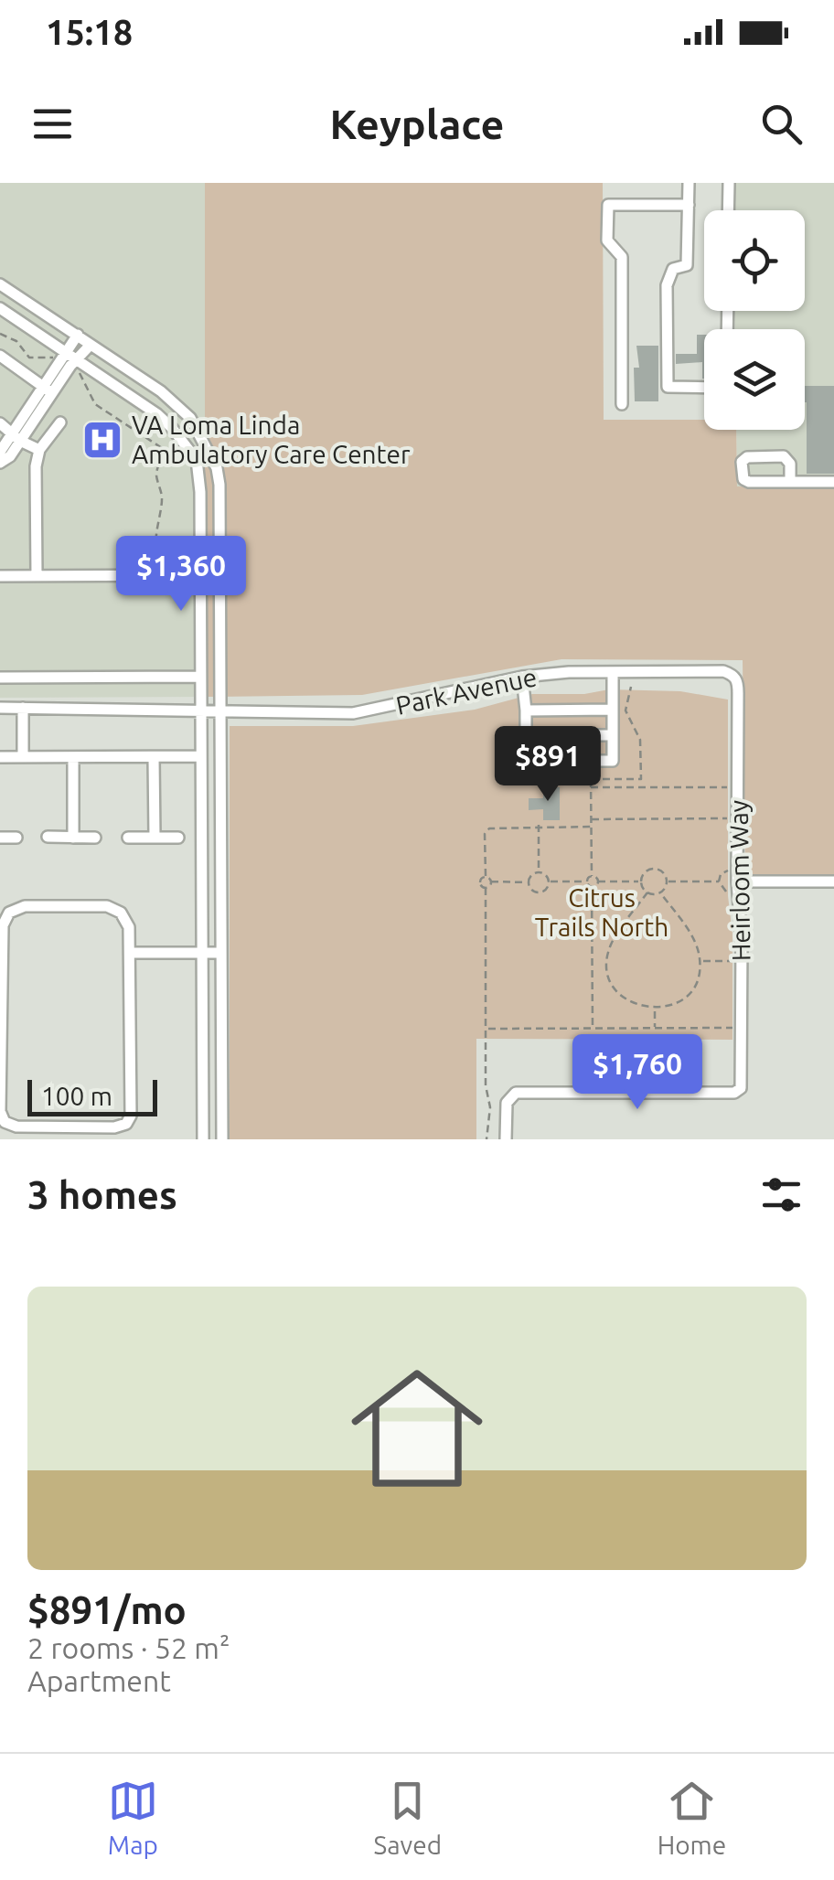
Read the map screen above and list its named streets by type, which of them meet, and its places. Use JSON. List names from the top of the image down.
{
  "streets": {
    "street": ["Park Avenue", "Heirloom Way"]
  },
  "crossings": [
    ["Park Avenue", "Heirloom Way"]
  ],
  "parks": ["Citrus Trails North"],
  "places": {
    "hospital": ["VA Loma Linda Ambulatory Care Center"]
  },
  "scale_bar": "100 m",
  "page": {
    "status": "15:18",
    "header": "Keyplace",
    "price": ["$1,360", "$891", "$1,760"],
    "scale": "100 m",
    "heading": "3 homes",
    "list": [
      {
        "name": "$891/mo",
        "note": "2 rooms · 52 m² · Apartment"
      }
    ],
    "tabs": ["Map", "Saved", "Home"]
  }
}
